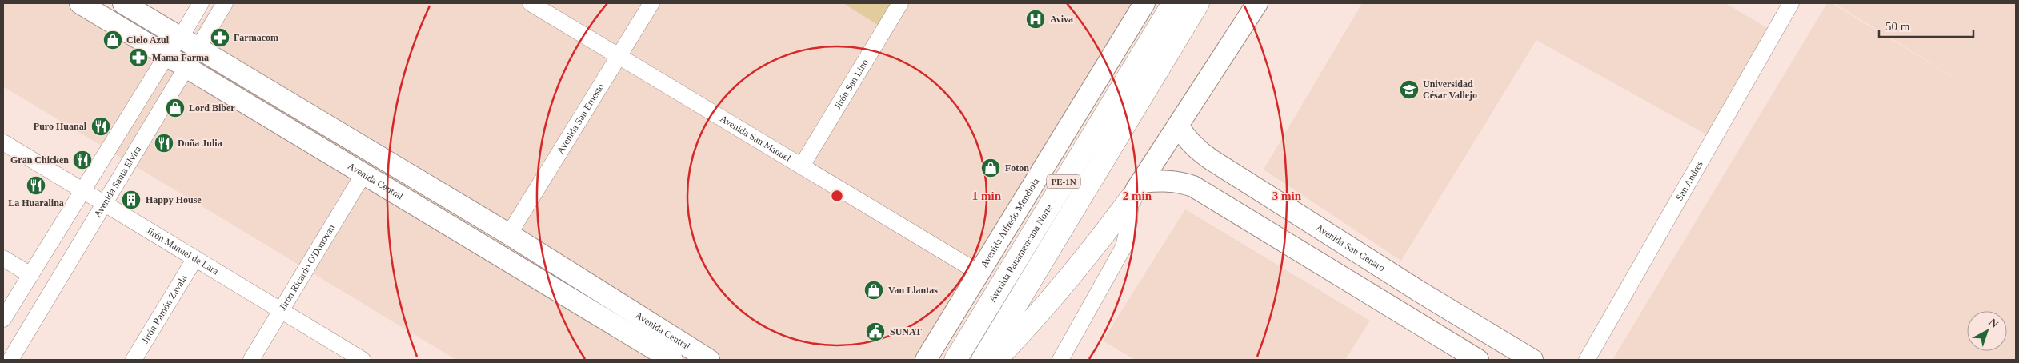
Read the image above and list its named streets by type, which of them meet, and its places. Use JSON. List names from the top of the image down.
{
  "streets": {
    "highway": ["PE-1N", "Avenida Panamericana Norte"],
    "main road": ["Avenida Central", "Avenida Alfredo Mendiola", "Avenida San Genaro"],
    "street": [
      "Jirón San Lino",
      "Avenida San Ernesto",
      "Avenida San Manuel",
      "Avenida Santa Elvira",
      "San Andres",
      "Jirón Manuel de Lara",
      "Jirón Ricardo O'Donovan",
      "Jirón Ramón Zavala"
    ]
  },
  "crossings": [
    ["Jirón San Lino", "Avenida San Manuel"],
    ["Avenida San Ernesto", "Avenida San Manuel"],
    ["Avenida San Ernesto", "Avenida Central"],
    ["Avenida San Manuel", "Avenida Alfredo Mendiola"],
    ["Avenida Santa Elvira", "Avenida Central"],
    ["Avenida Santa Elvira", "Jirón Manuel de Lara"],
    ["Avenida Central", "Jirón Ricardo O'Donovan"],
    ["Jirón Manuel de Lara", "Jirón Ricardo O'Donovan"],
    ["Jirón Manuel de Lara", "Jirón Ramón Zavala"]
  ],
  "places": {
    "hospital": ["Aviva"],
    "pharmacy": ["Farmacom", "Mama Farma"],
    "shop": [
      "Cielo Azul",
      "Lord Biber",
      "Foton",
      "Van Llantas"
    ],
    "school or university": ["Universidad César Vallejo"],
    "restaurant": [
      "Puro Huanal",
      "Doña Julia",
      "Gran Chicken",
      "La Huaralina"
    ],
    "building": ["Happy House"],
    "public building": ["SUNAT"]
  },
  "scale_bar": "50 m",
  "north": "top right",
  "rings": ["1 min", "2 min", "3 min"]
}
